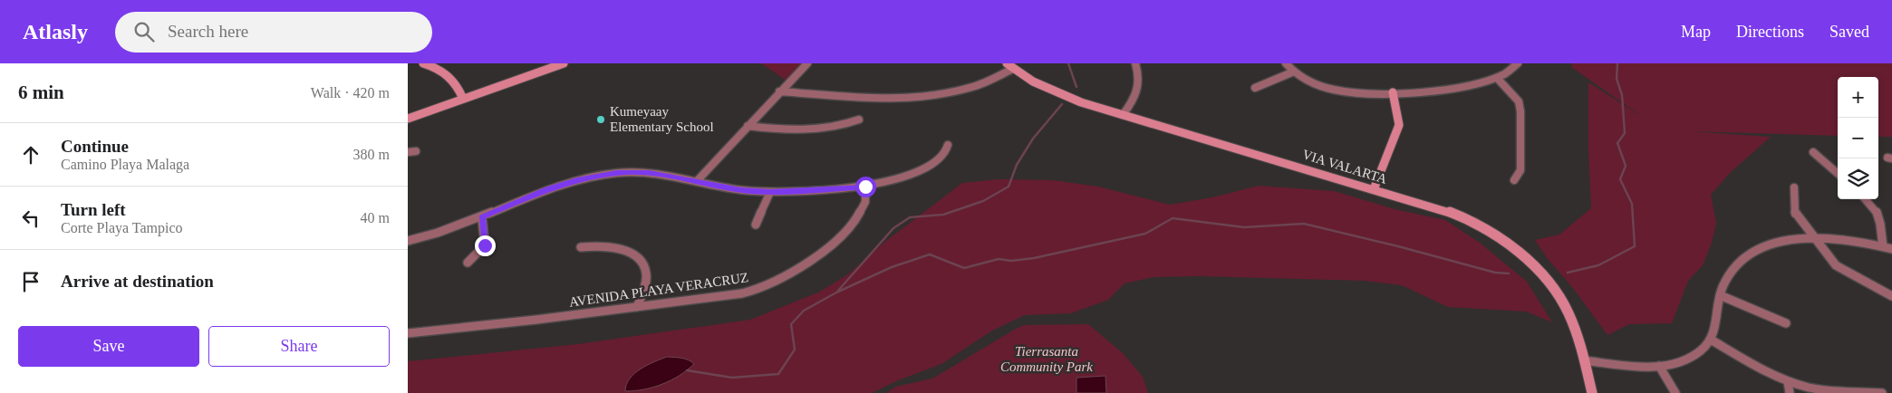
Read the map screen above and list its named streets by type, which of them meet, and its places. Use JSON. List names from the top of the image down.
{
  "streets": {
    "main road": ["VIA VALARTA"],
    "street": ["AVENIDA PLAYA VERACRUZ"]
  },
  "parks": ["Tierrasanta Community Park"],
  "places": ["Kumeyaay Elementary School"],
  "page": {
    "header": "Atlasly",
    "search": "Search here",
    "nav": ["Map", "Directions", "Saved"],
    "heading": ["6 min", "Walk · 420 m"],
    "map_buttons": ["+", "−"],
    "list": [
      ["Continue", "Camino Playa Malaga", "380 m"],
      ["Turn left", "Corte Playa Tampico", "40 m"],
      "Arrive at destination"
    ],
    "buttons": ["Save", "Share"]
  }
}
